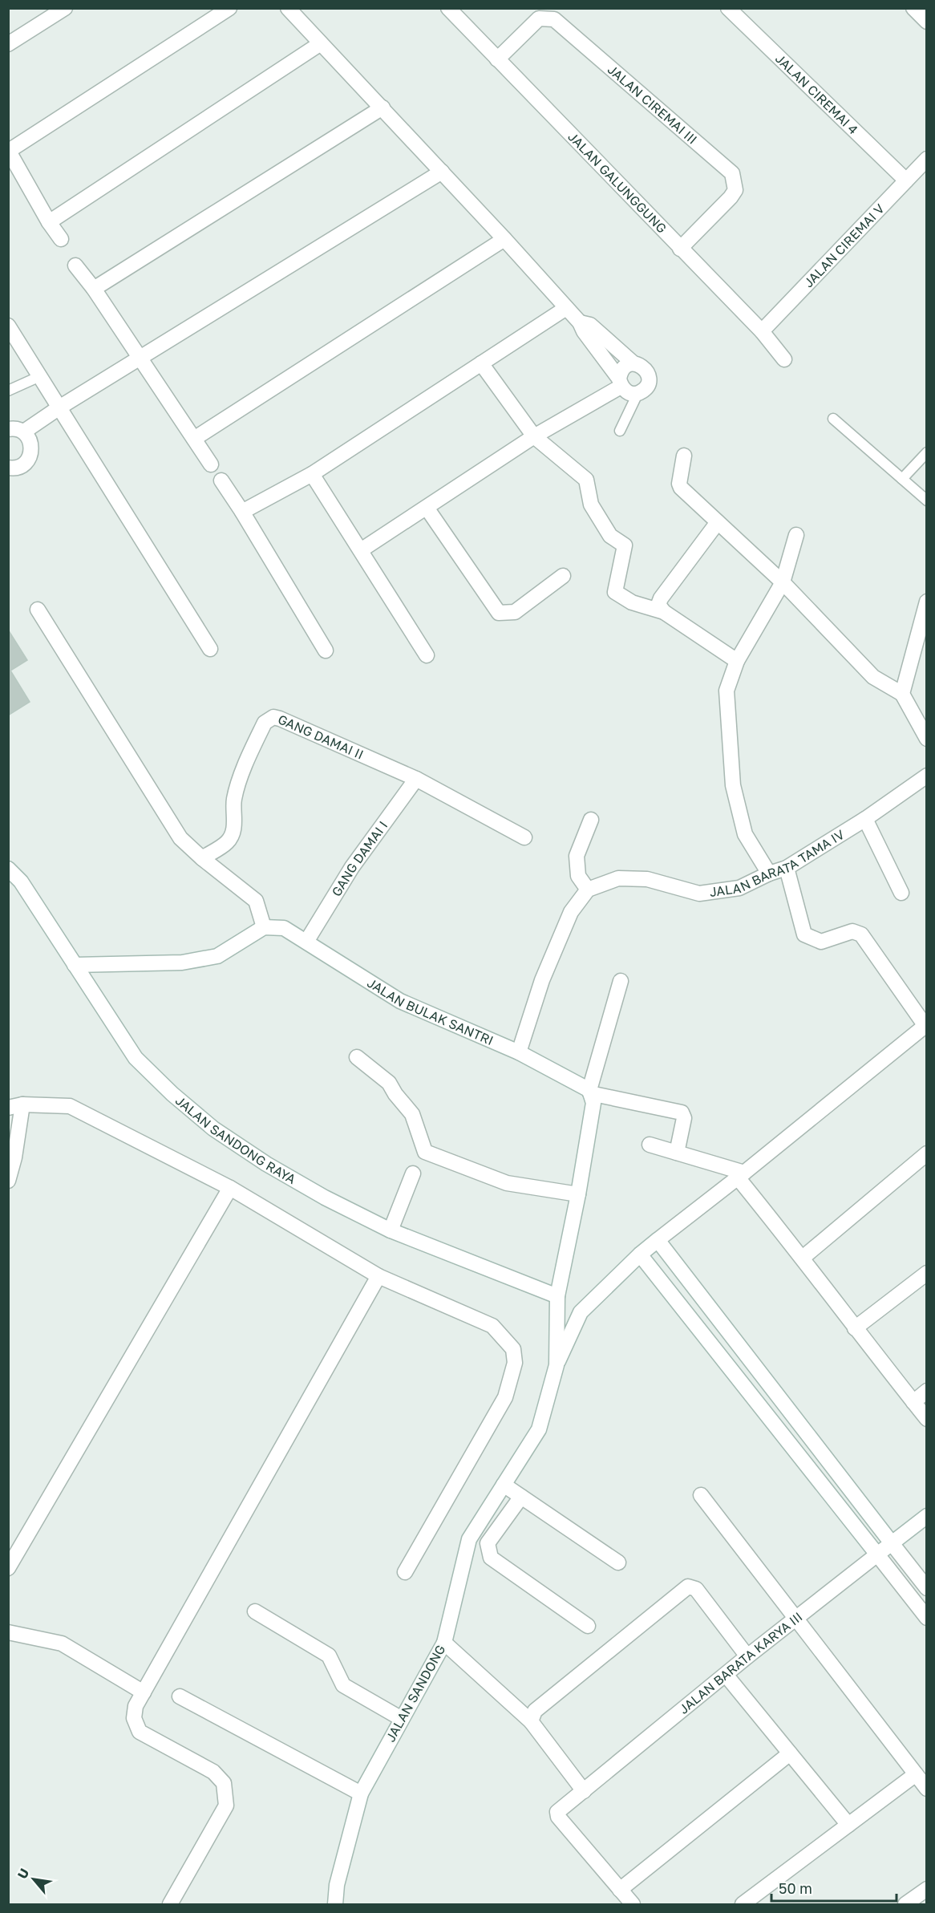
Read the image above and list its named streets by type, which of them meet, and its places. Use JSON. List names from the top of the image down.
{
  "streets": {
    "street": [
      "JALAN CIREMAI 4",
      "JALAN CIREMAI III",
      "JALAN GALUNGGUNG",
      "JALAN CIREMAI V",
      "GANG DAMAI II",
      "GANG DAMAI I",
      "JALAN BARATA TAMA IV",
      "JALAN BULAK SANTRI",
      "JALAN SANDONG RAYA",
      "JALAN BARATA KARYA III",
      "JALAN SANDONG"
    ]
  },
  "crossings": [
    ["JALAN CIREMAI 4", "JALAN CIREMAI V"],
    ["JALAN CIREMAI III", "JALAN GALUNGGUNG"],
    ["JALAN GALUNGGUNG", "JALAN CIREMAI V"],
    ["GANG DAMAI II", "GANG DAMAI I"],
    ["GANG DAMAI I", "JALAN BULAK SANTRI"],
    ["JALAN SANDONG RAYA", "JALAN SANDONG"]
  ],
  "scale_bar": "50 m",
  "north": "top left"
}
